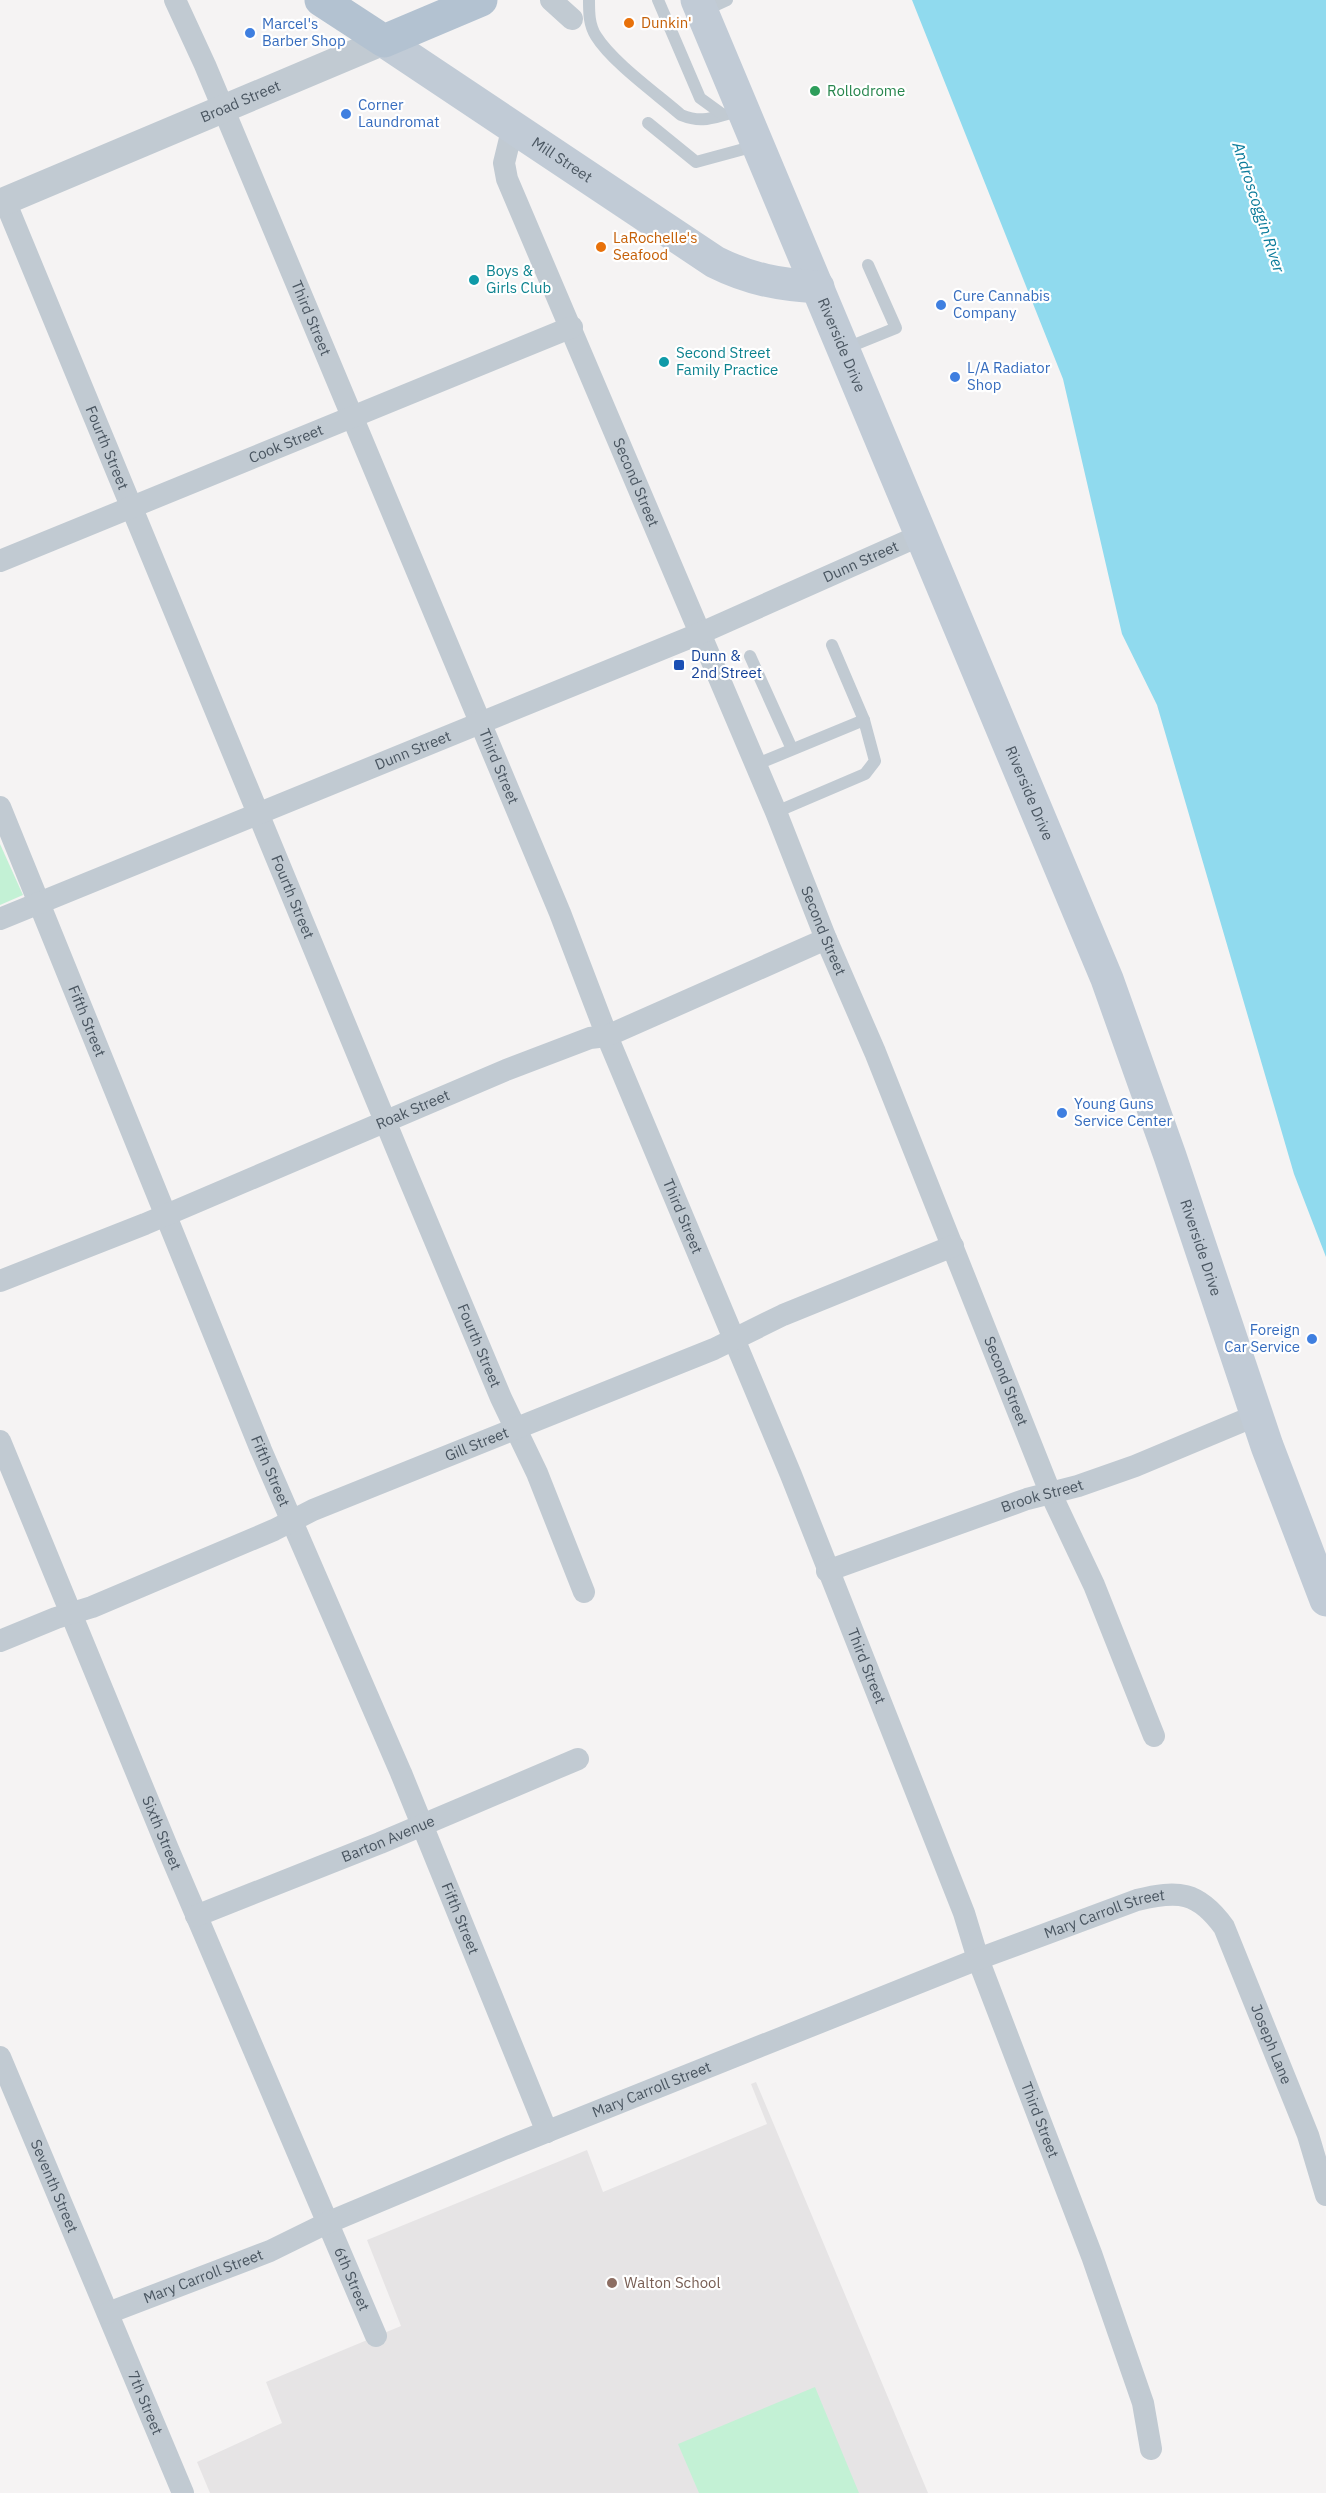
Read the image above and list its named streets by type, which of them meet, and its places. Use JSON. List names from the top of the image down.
{
  "streets": {
    "main road": ["Broad Street", "Mill Street", "Riverside Drive"],
    "street": [
      "Third Street",
      "Cook Street",
      "Fourth Street",
      "Second Street",
      "Dunn Street",
      "Fifth Street",
      "Roak Street",
      "Gill Street",
      "Brook Street",
      "Sixth Street",
      "Barton Avenue",
      "Mary Carroll Street",
      "Joseph Lane",
      "Seventh Street",
      "6th Street",
      "7th Street"
    ]
  },
  "crossings": [
    ["Broad Street", "Mill Street"],
    ["Broad Street", "Third Street"],
    ["Broad Street", "Fourth Street"],
    ["Mill Street", "Riverside Drive"],
    ["Mill Street", "Second Street"],
    ["Third Street", "Cook Street"],
    ["Third Street", "Dunn Street"],
    ["Third Street", "Roak Street"],
    ["Third Street", "Gill Street"],
    ["Third Street", "Brook Street"],
    ["Third Street", "Mary Carroll Street"],
    ["Riverside Drive", "Dunn Street"],
    ["Riverside Drive", "Brook Street"],
    ["Cook Street", "Fourth Street"],
    ["Cook Street", "Second Street"],
    ["Fourth Street", "Dunn Street"],
    ["Fourth Street", "Roak Street"],
    ["Fourth Street", "Gill Street"],
    ["Second Street", "Dunn Street"],
    ["Second Street", "Roak Street"],
    ["Second Street", "Gill Street"],
    ["Second Street", "Brook Street"],
    ["Dunn Street", "Fifth Street"],
    ["Fifth Street", "Roak Street"],
    ["Fifth Street", "Gill Street"],
    ["Fifth Street", "Barton Avenue"],
    ["Fifth Street", "Mary Carroll Street"],
    ["Gill Street", "Sixth Street"],
    ["Sixth Street", "Barton Avenue"],
    ["Sixth Street", "Mary Carroll Street"],
    ["Sixth Street", "6th Street"],
    ["Mary Carroll Street", "Joseph Lane"],
    ["Mary Carroll Street", "Seventh Street"],
    ["Mary Carroll Street", "6th Street"],
    ["Mary Carroll Street", "7th Street"],
    ["Seventh Street", "7th Street"]
  ],
  "water": ["Androscoggin River"],
  "places": {
    "other": [
      "Dunkin'",
      "Marcel's Barber Shop",
      "Rollodrome",
      "Corner Laundromat",
      "LaRochelle's Seafood",
      "Boys & Girls Club",
      "Cure Cannabis Company",
      "Second Street Family Practice",
      "L/A Radiator Shop",
      "Young Guns Service Center",
      "Foreign Car Service",
      "Walton School"
    ],
    "transit": ["Dunn & 2nd Street"]
  }
}
